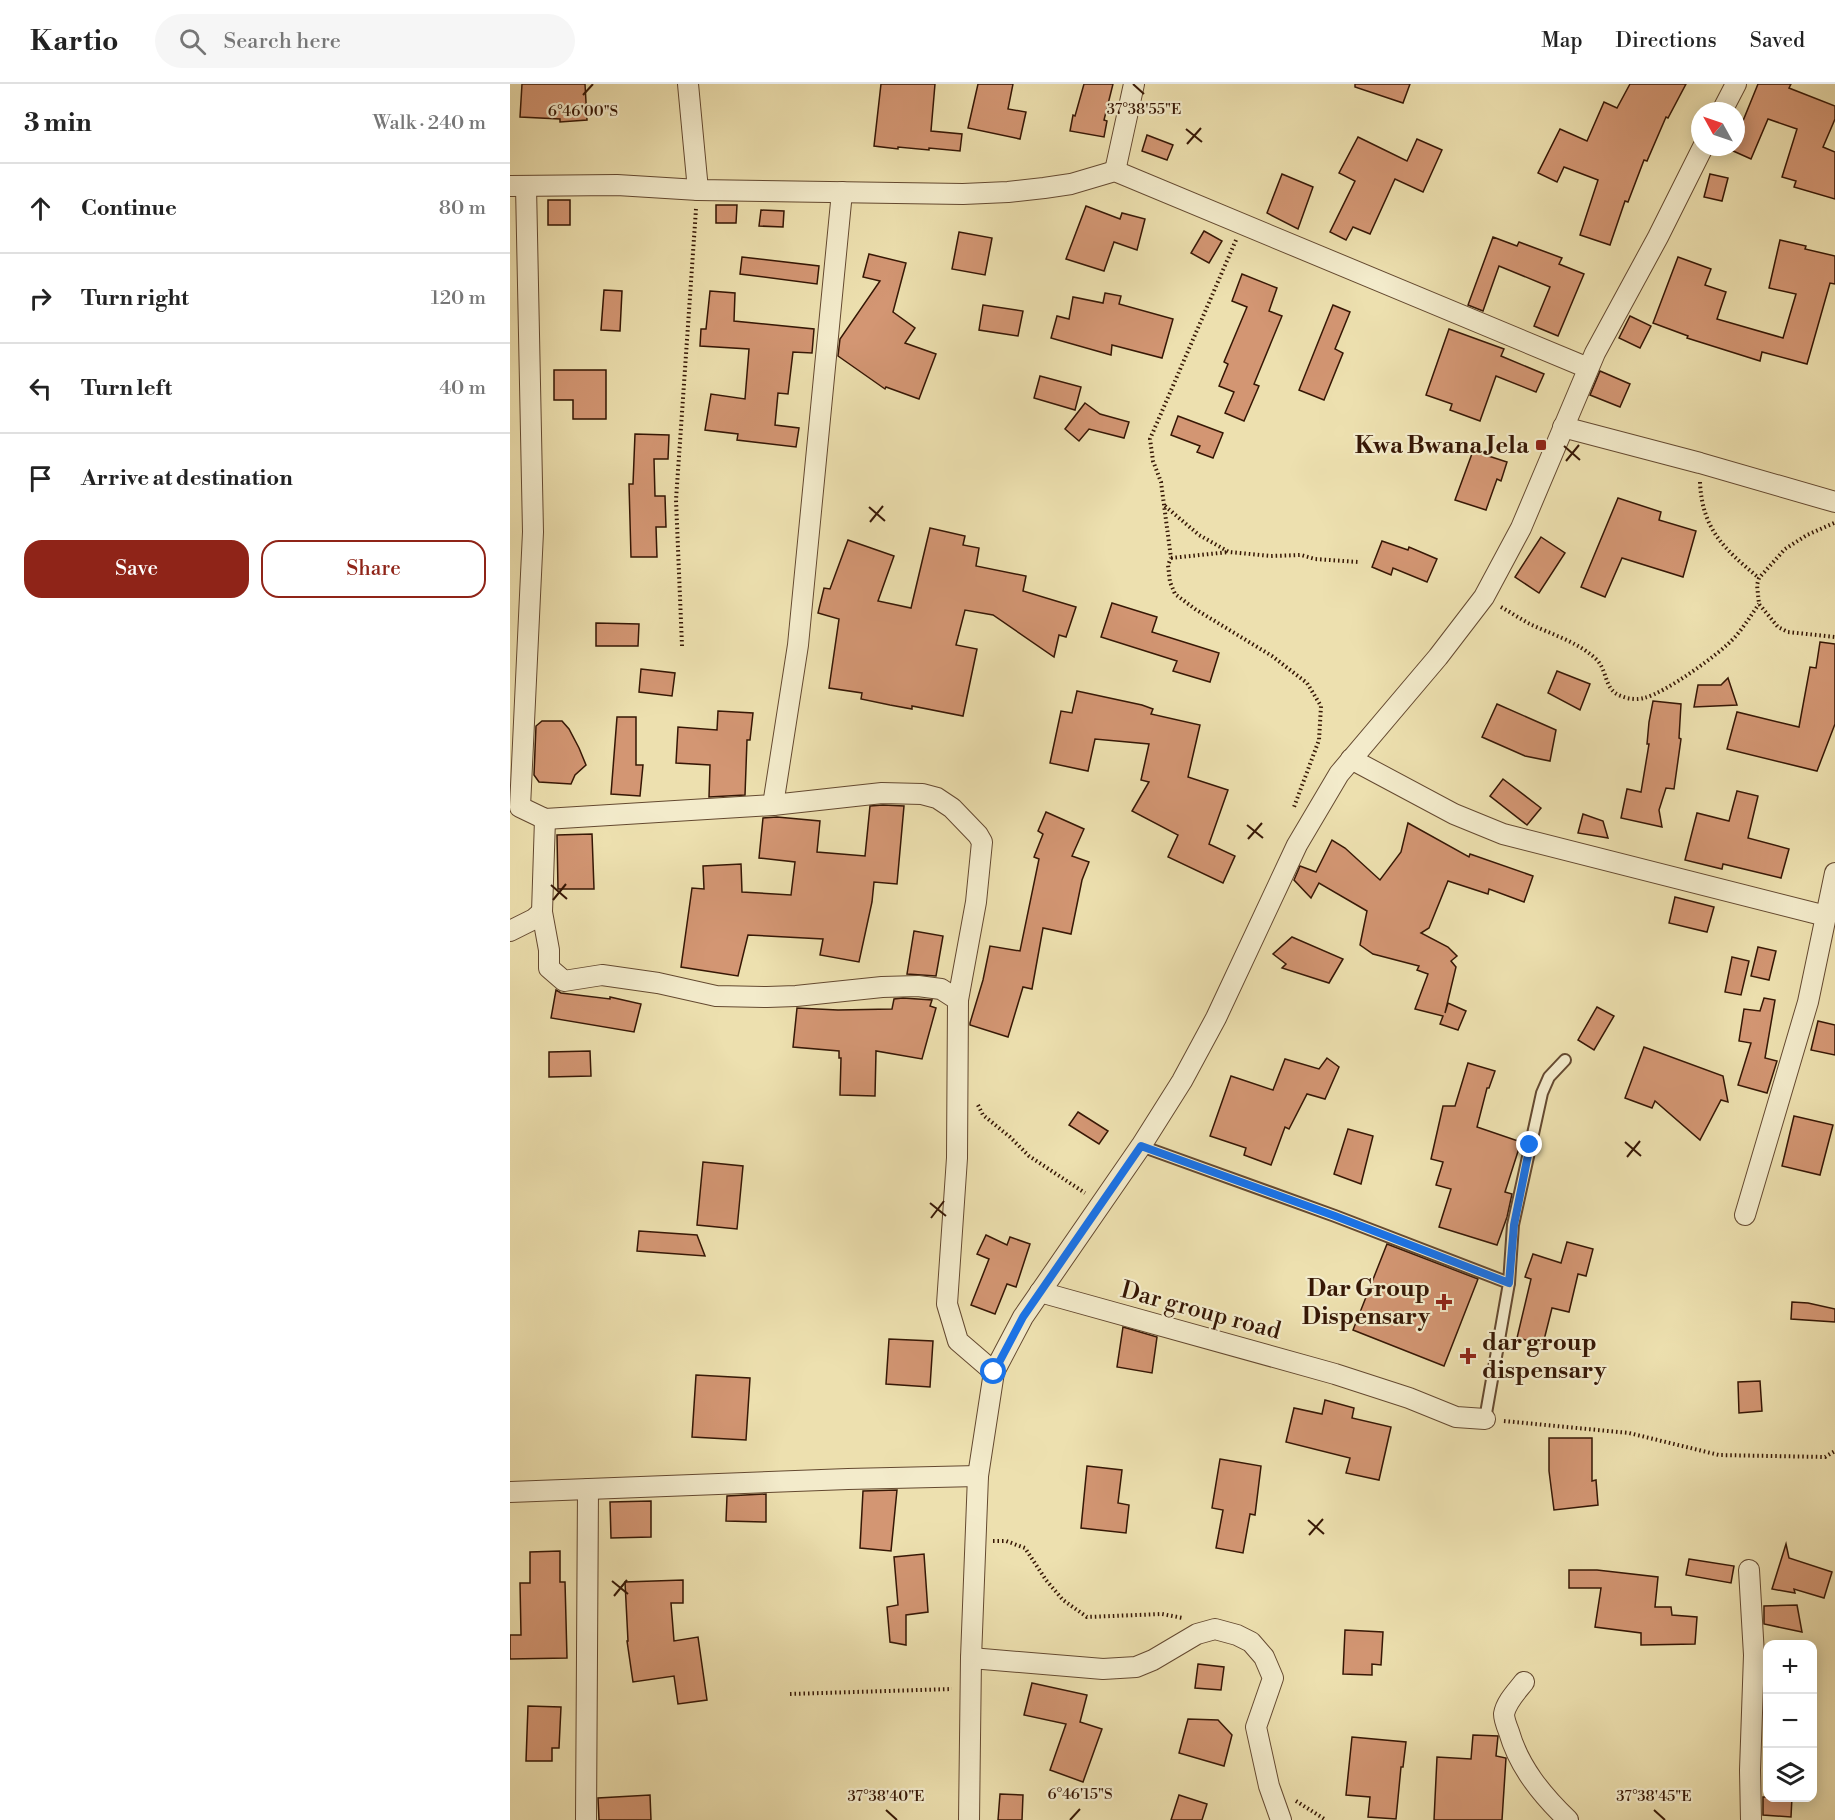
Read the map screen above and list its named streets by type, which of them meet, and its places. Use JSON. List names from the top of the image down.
{
  "streets": {
    "street": ["Dar group road"]
  },
  "places": {
    "transit": ["Kwa Bwana Jela"],
    "health": ["Dar Group Dispensary", "dar group dispensary"]
  },
  "north": "top left",
  "page": {
    "header": "Kartio",
    "search": "Search here",
    "nav": ["Map", "Directions", "Saved"],
    "heading": ["3 min", "Walk · 240 m"],
    "list": [
      ["Continue", "80 m"],
      ["Turn right", "120 m"],
      ["Turn left", "40 m"],
      "Arrive at destination"
    ],
    "buttons": ["Save", "Share"],
    "map_buttons": ["+", "−"]
  },
  "coordinates": [
    "37°38'55\"E",
    "6°46'00\"S",
    "6°46'15\"S",
    "37°38'40\"E",
    "37°38'45\"E"
  ]
}
